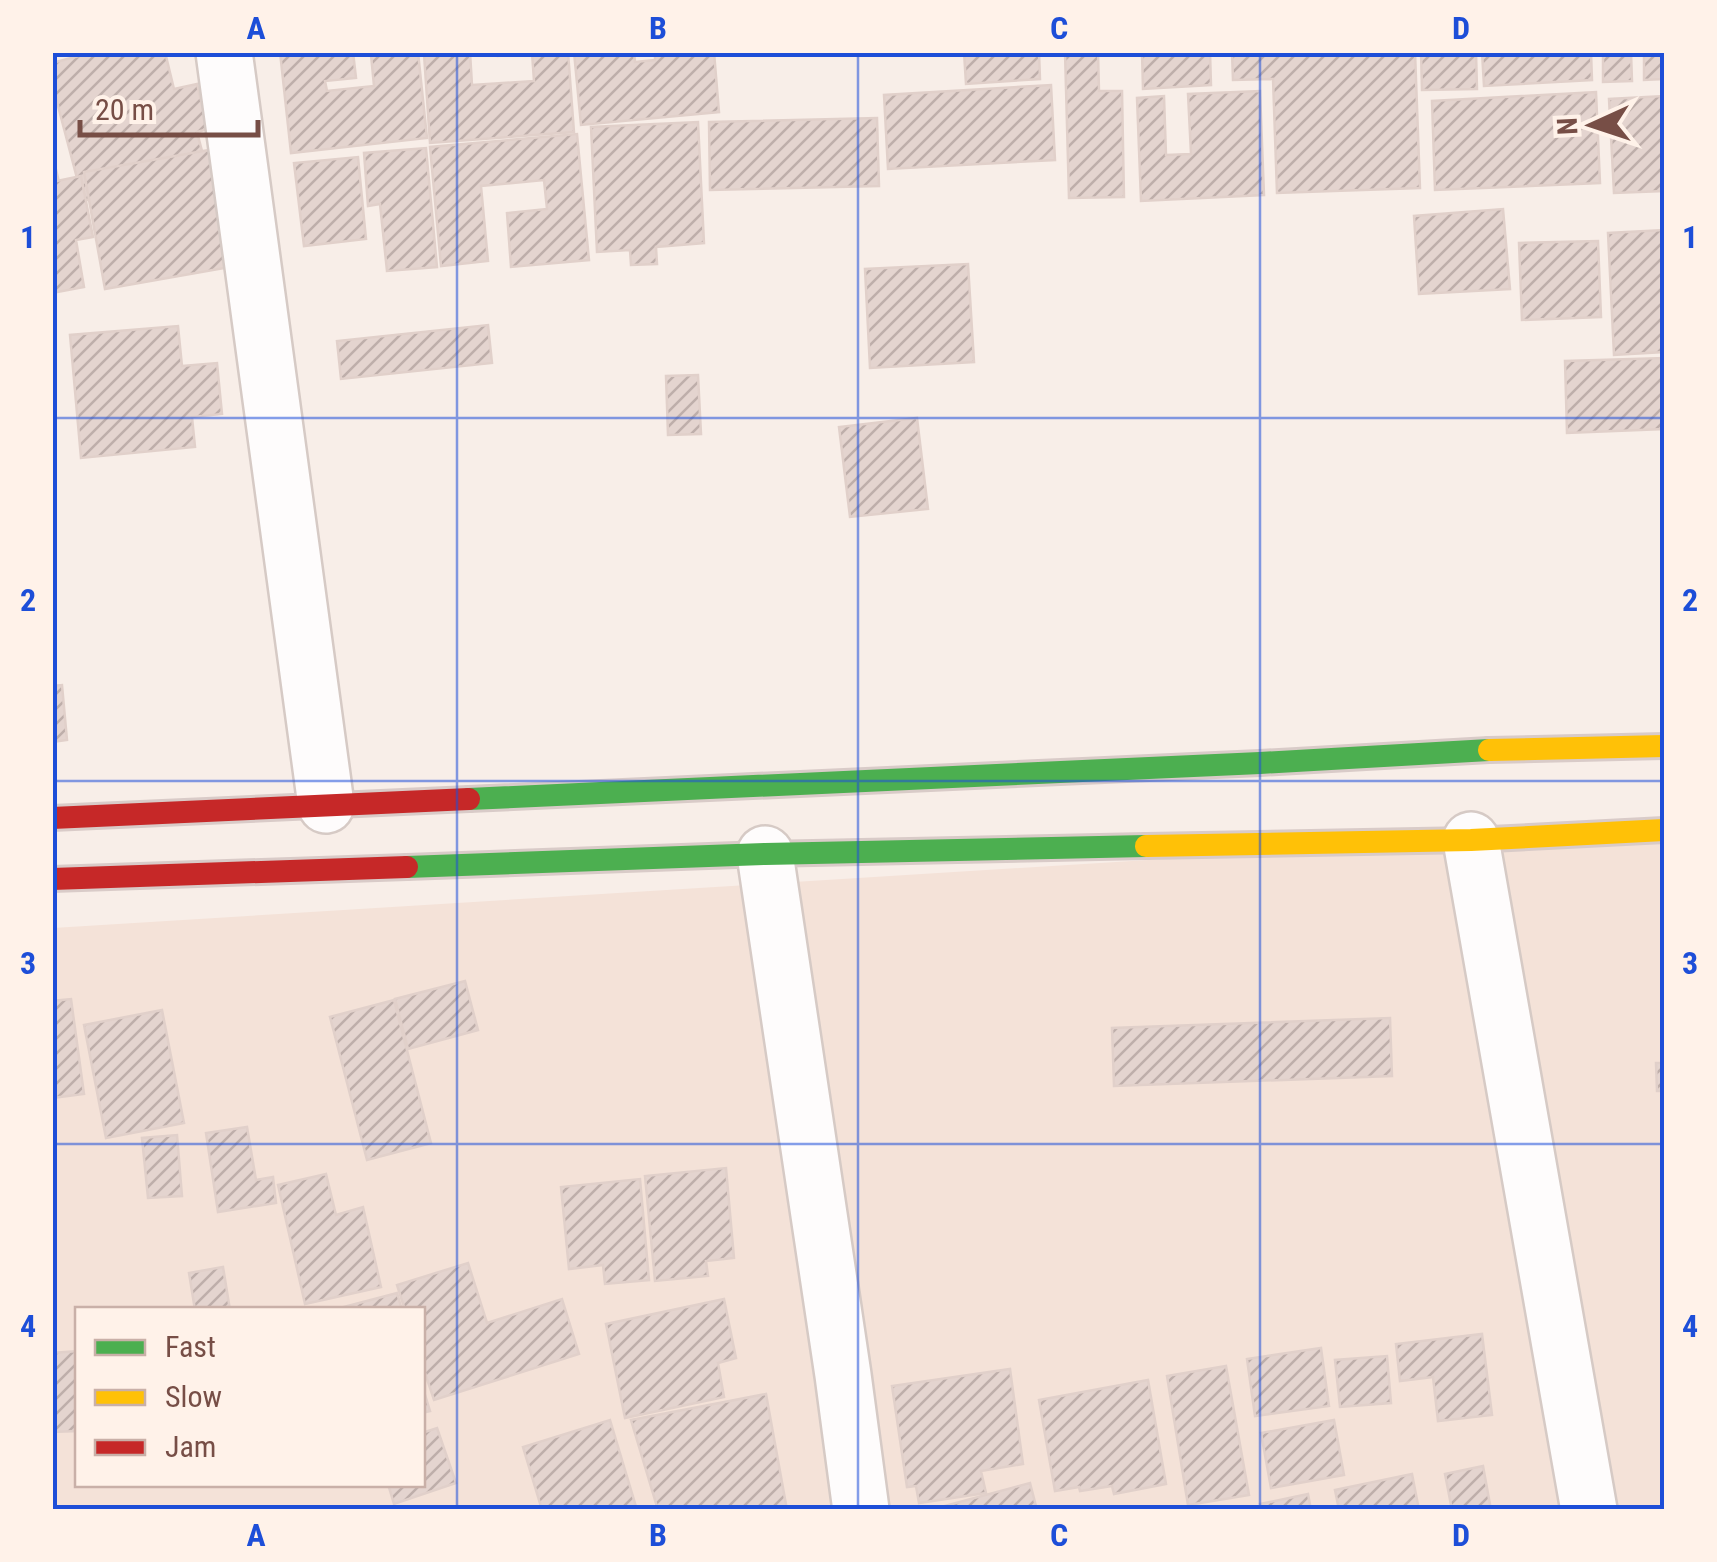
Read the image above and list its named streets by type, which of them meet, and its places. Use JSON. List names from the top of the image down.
{
  "legend": ["Fast", "Slow", "Jam"],
  "scale_bar": "20 m",
  "north": "left",
  "grid": {
    "columns": [
      "A",
      "B",
      "C",
      "D"
    ],
    "rows": [
      "1",
      "2",
      "3",
      "4"
    ]
  }
}
